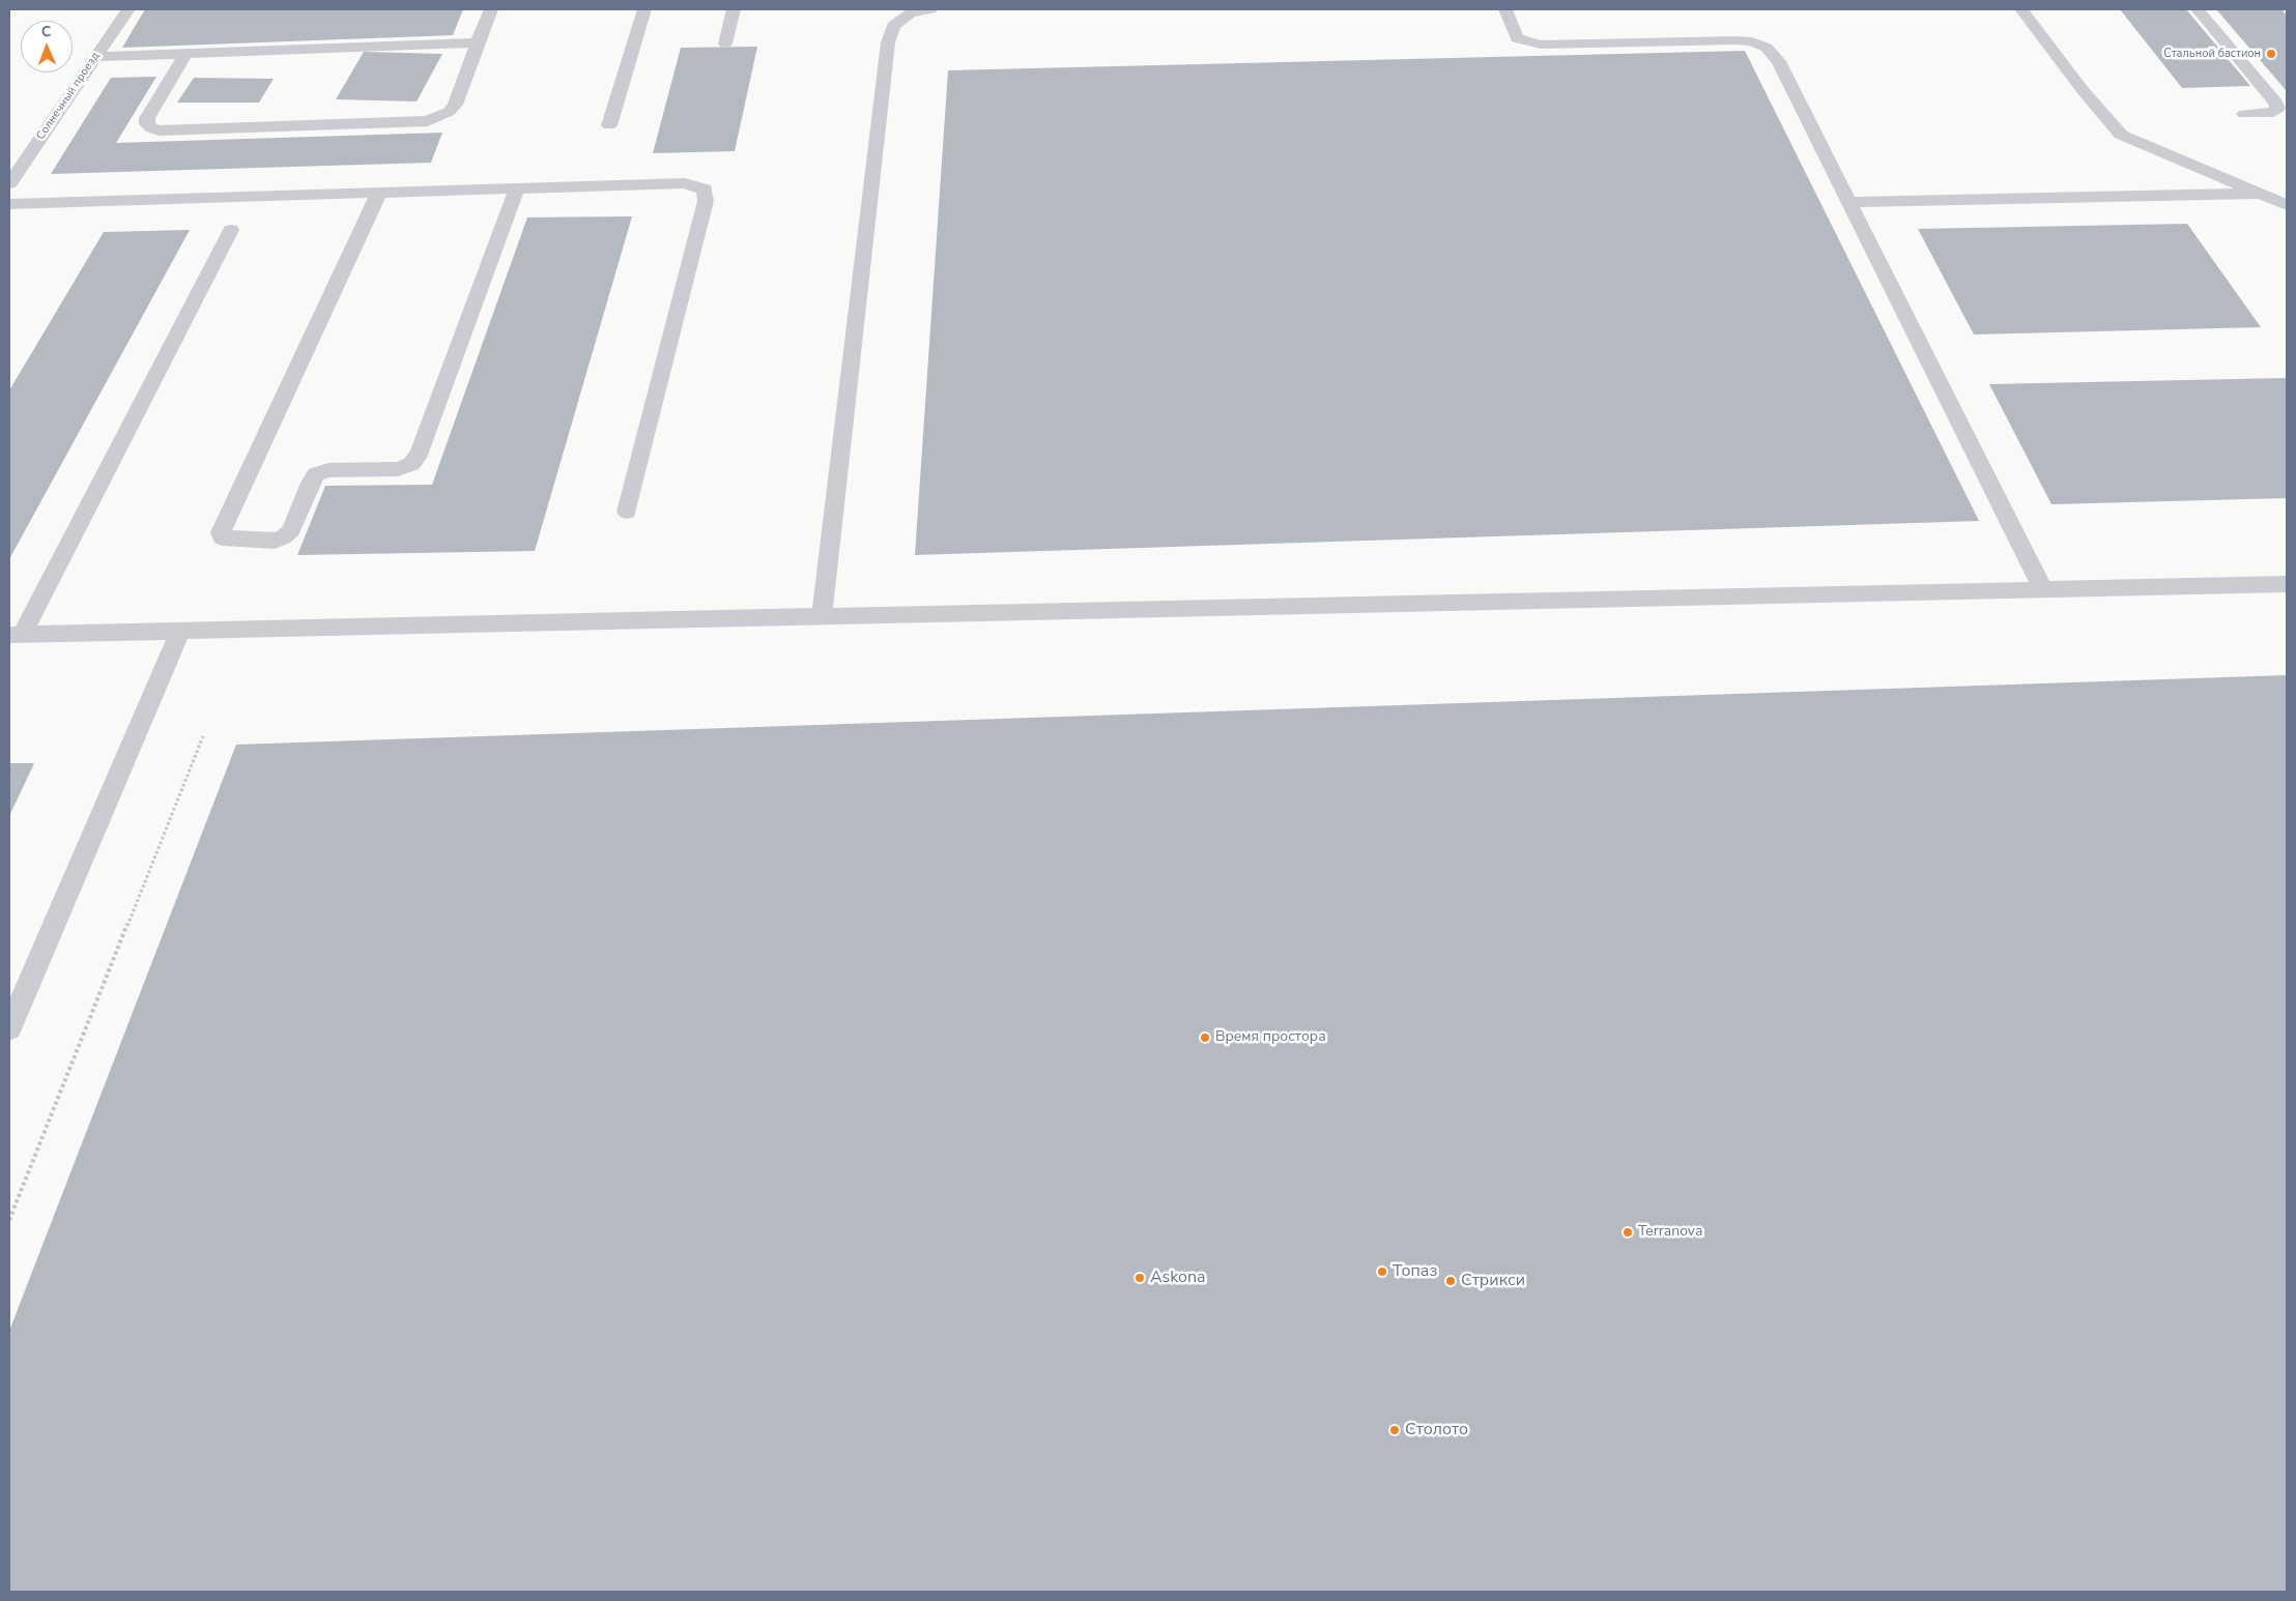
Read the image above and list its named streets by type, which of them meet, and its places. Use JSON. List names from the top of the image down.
{
  "streets": {
    "lane": ["Солнечный проезд"]
  },
  "places": [
    "Стальной бастион",
    "Время простора",
    "Terranova",
    "Топаз",
    "Askona",
    "Стрикси",
    "Столото"
  ],
  "north": "top"
}
